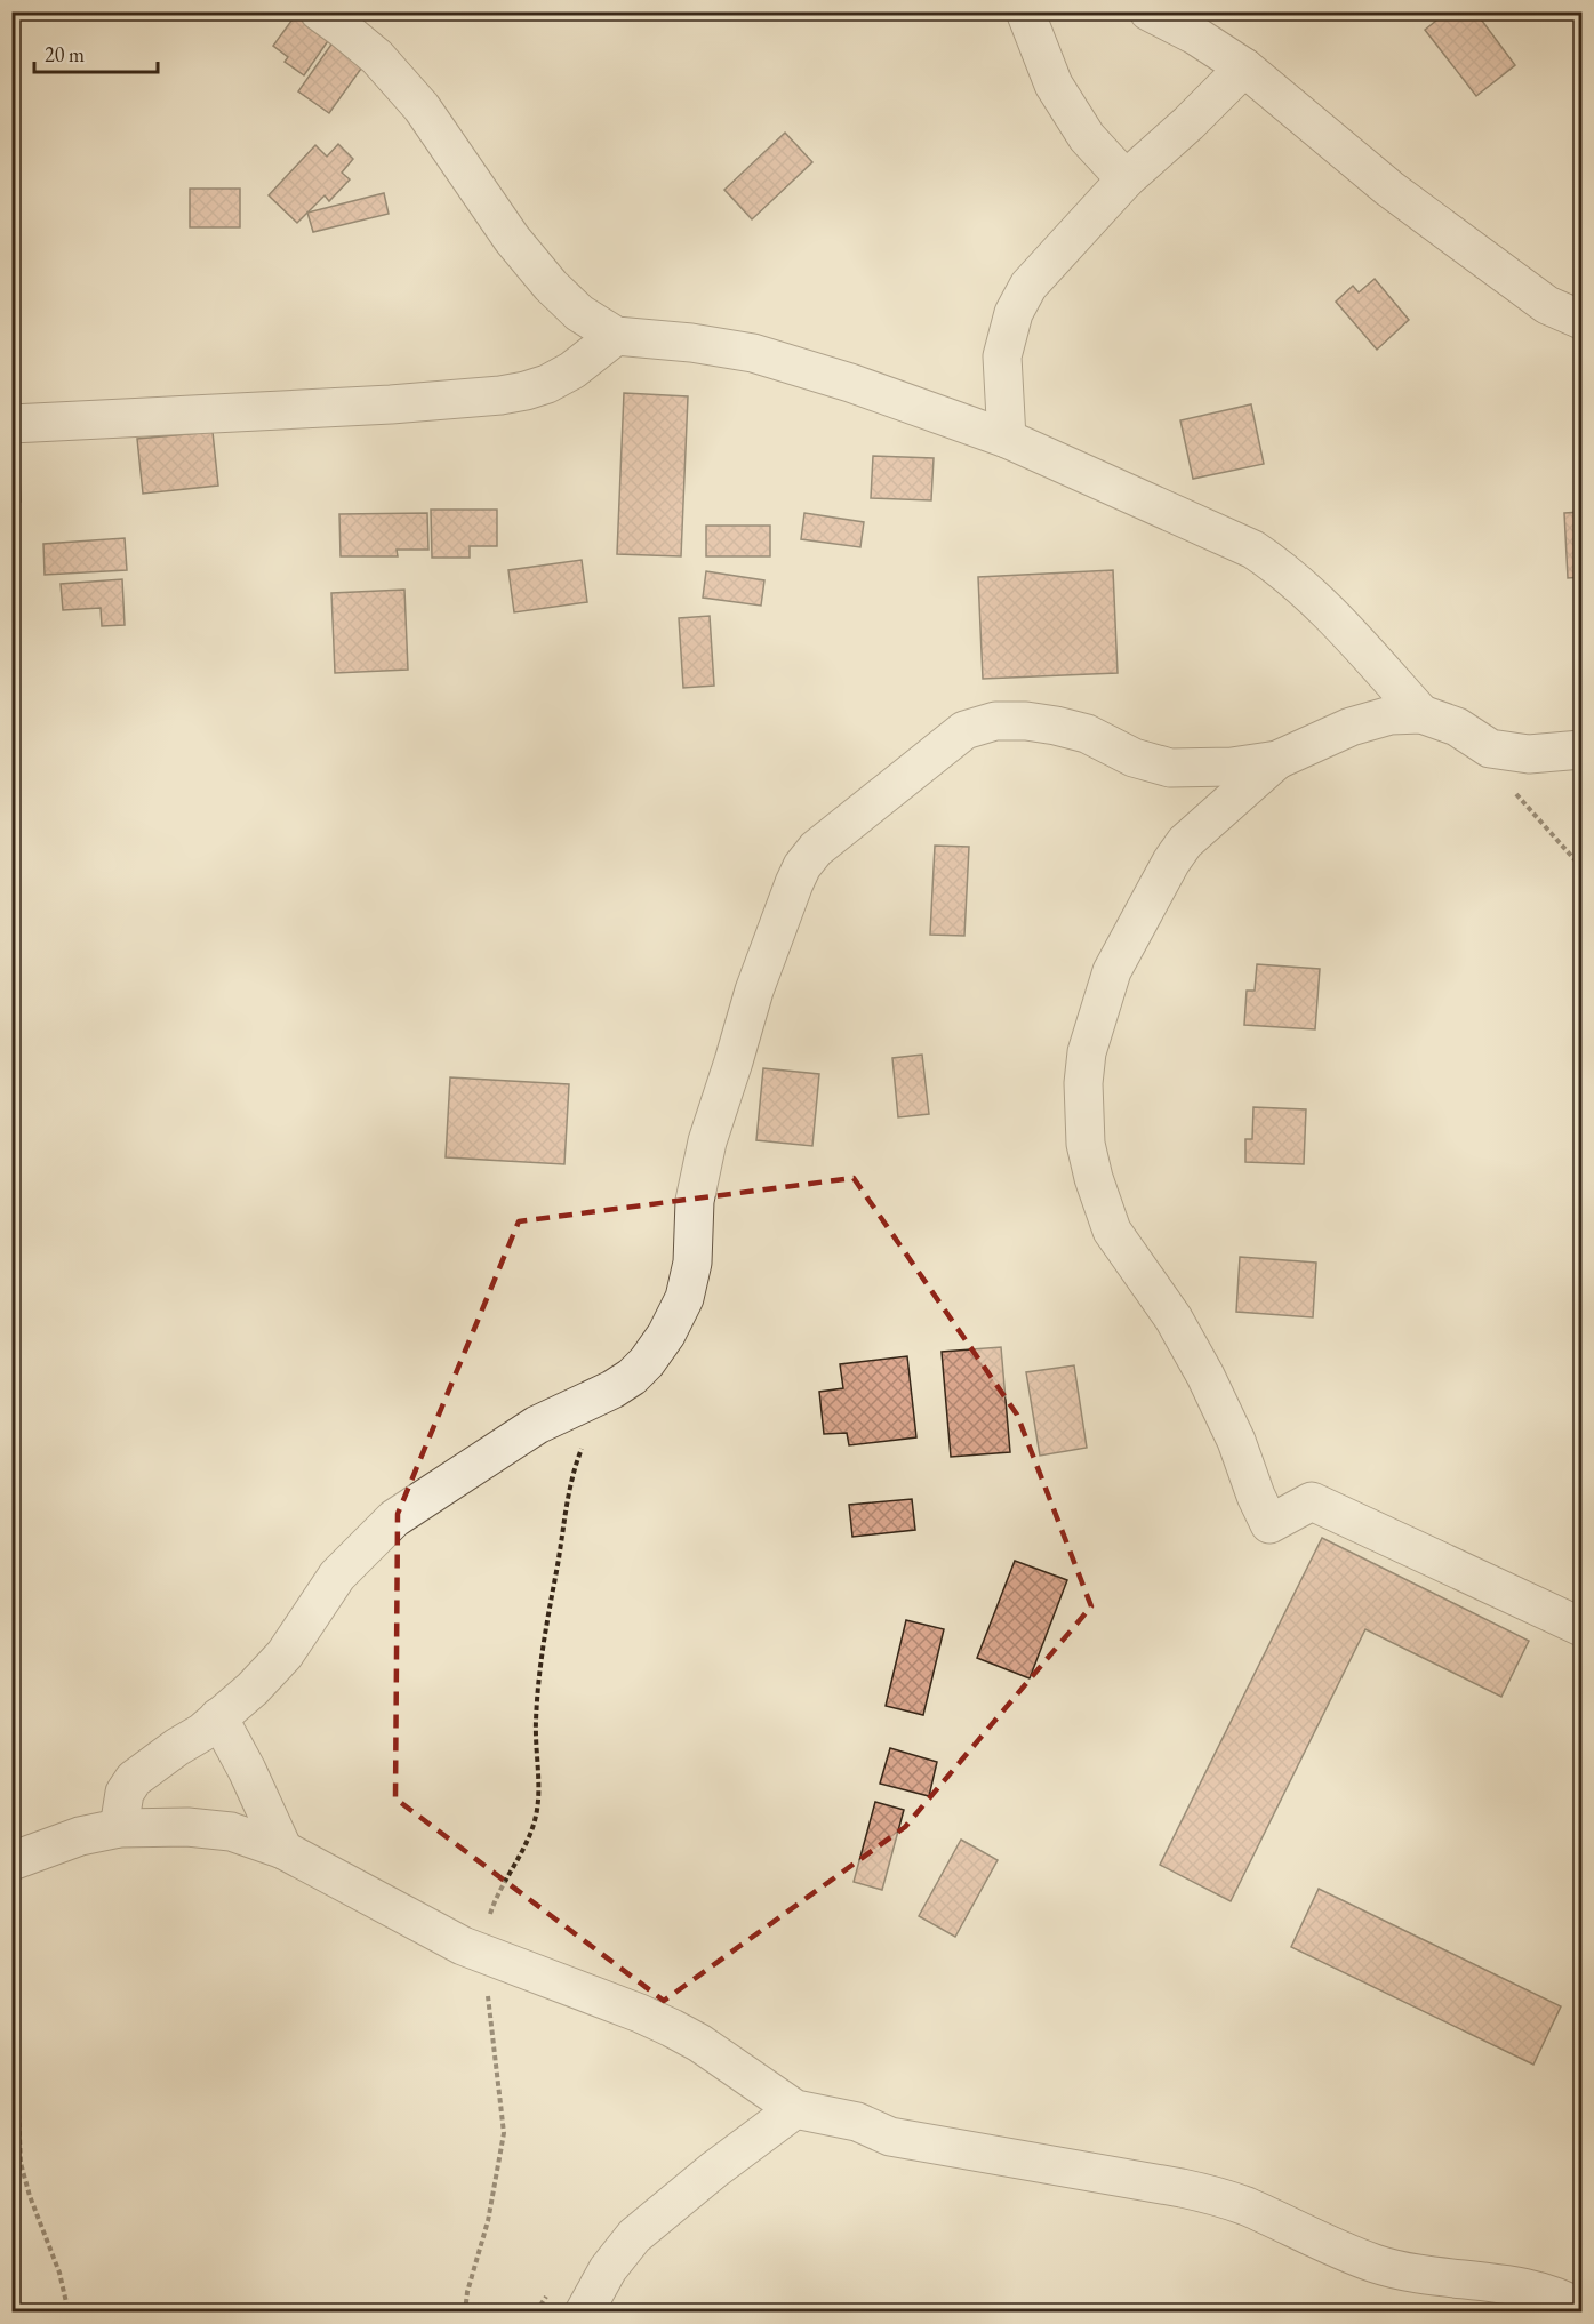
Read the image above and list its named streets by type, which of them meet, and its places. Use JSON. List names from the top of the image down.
{
  "scale_bar": "20 m"
}
